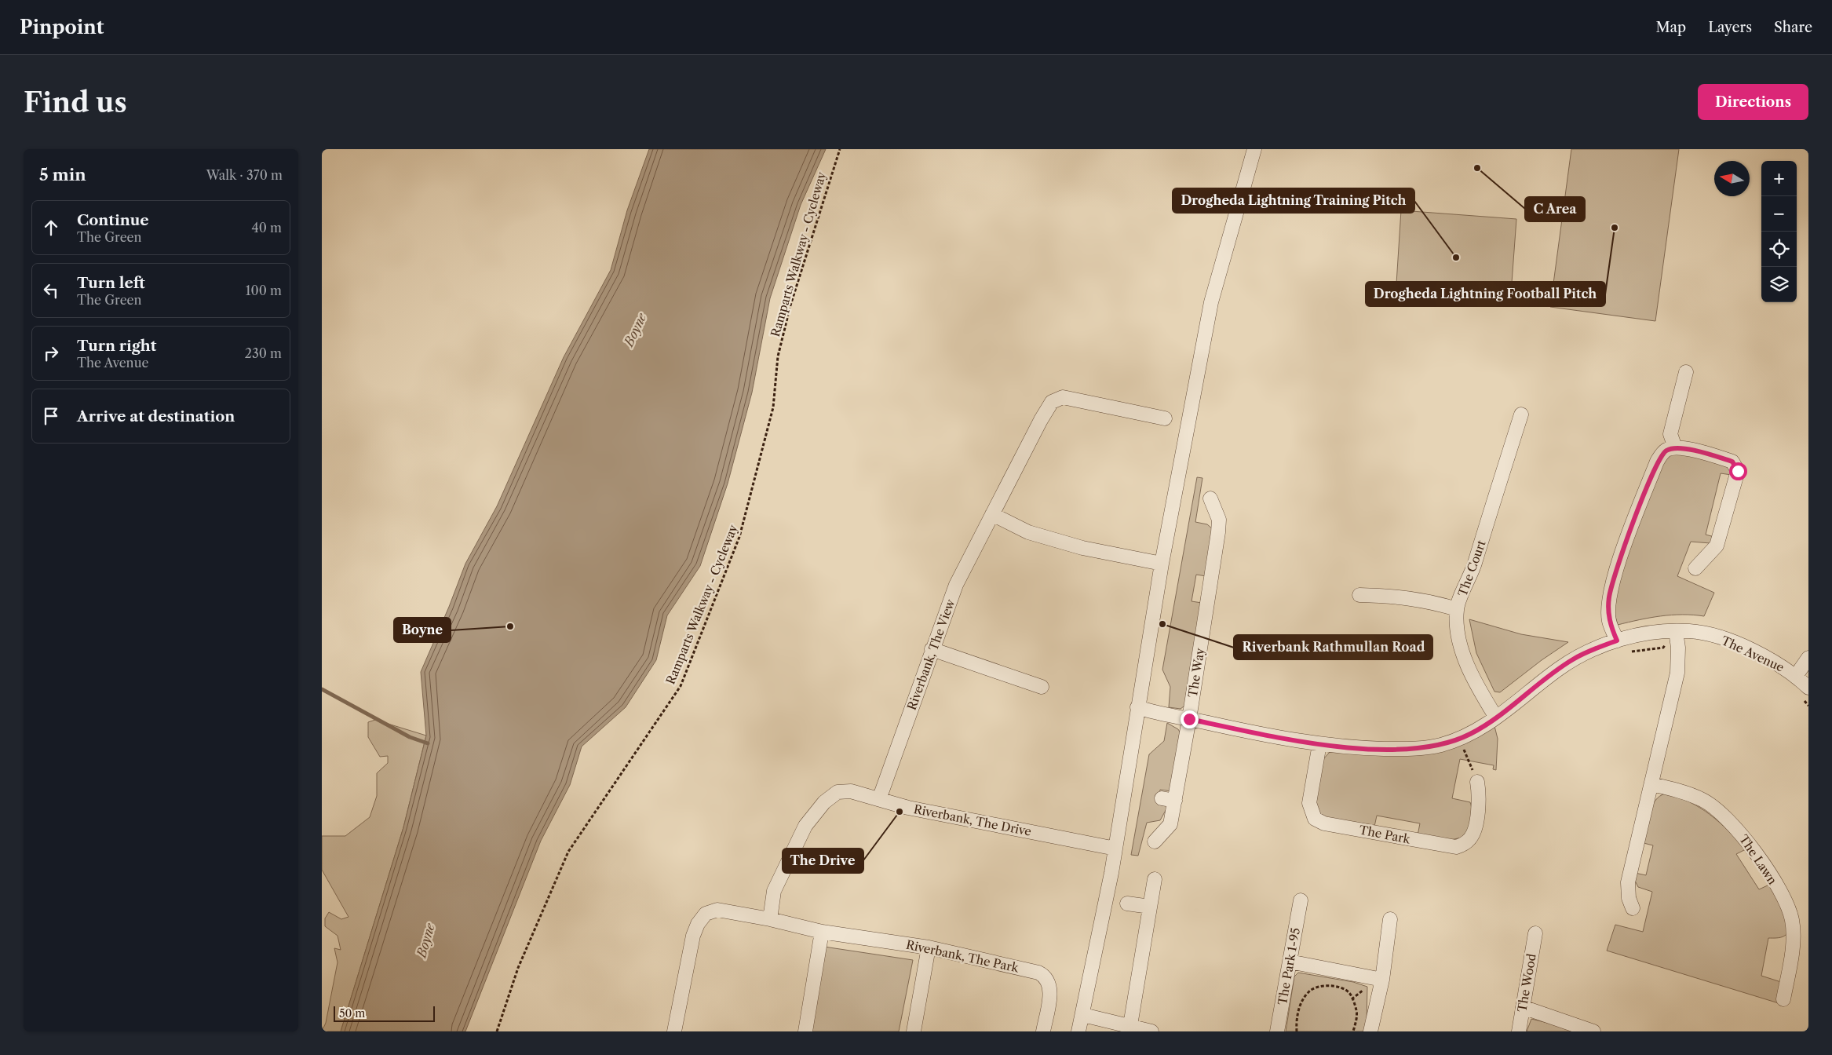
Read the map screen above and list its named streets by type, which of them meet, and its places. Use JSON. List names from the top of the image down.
{
  "streets": {
    "street": [
      "The Court",
      "The Avenue",
      "Riverbank, The View",
      "The Way",
      "Riverbank, The Drive",
      "The Park",
      "The Lawn",
      "Riverbank, The Park",
      "The Park 1-95",
      "The Wood"
    ],
    "path": ["Ramparts Walkway - Cycleway"]
  },
  "crossings": [
    ["The Court", "The Avenue"],
    ["The Avenue", "The Way"],
    ["The Avenue", "The Park"],
    ["Riverbank, The View", "Riverbank, The Drive"],
    ["Riverbank, The Drive", "Riverbank, The Park"]
  ],
  "water": ["Boyne"],
  "places": [
    "C Area",
    "Drogheda Lightning Football Pitch",
    "Drogheda Lightning Training Pitch",
    "Riverbank Rathmullan Road",
    "Boyne",
    "The Drive"
  ],
  "scale_bar": "50 m",
  "north": "left",
  "page": {
    "header": "Pinpoint",
    "nav": ["Map", "Layers", "Share"],
    "buttons": "Directions",
    "title": "Find us",
    "heading": ["5 min", "Walk · 370 m"],
    "map_buttons": ["+", "−"],
    "list": [
      ["Continue", "The Green", "40 m"],
      ["Turn left", "The Green", "100 m"],
      ["Turn right", "The Avenue", "230 m"],
      "Arrive at destination"
    ],
    "scale": "50 m"
  }
}
